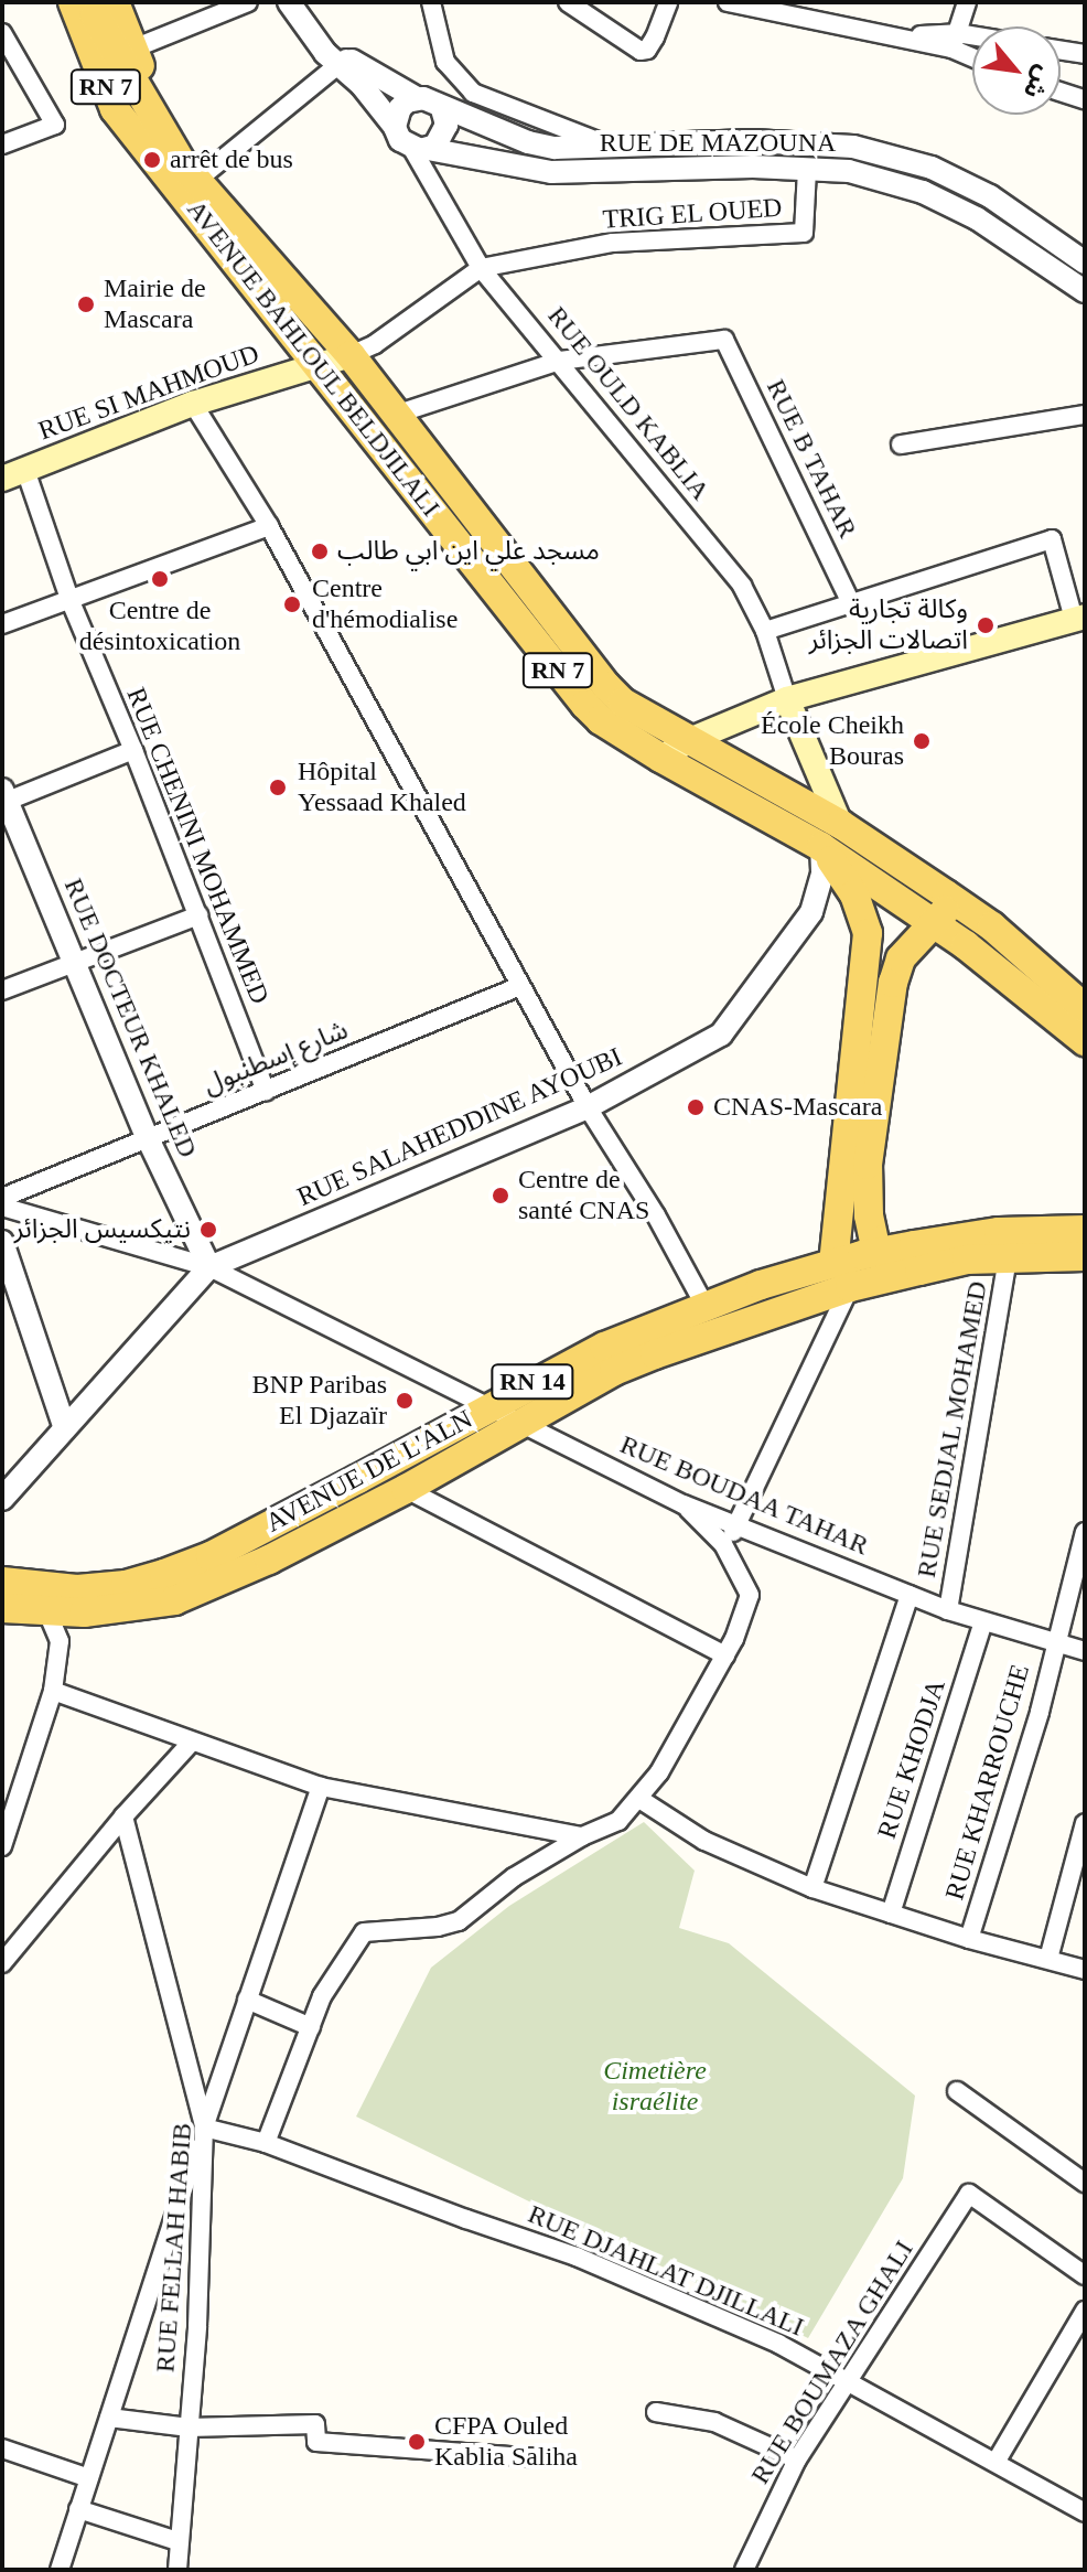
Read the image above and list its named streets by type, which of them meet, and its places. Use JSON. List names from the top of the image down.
{
  "streets": {
    "main road": [
      "RN 7",
      "AVENUE BAHLOUL BELDJILALI",
      "RUE SI MAHMOUD",
      "RN 14",
      "AVENUE DE L'ALN"
    ],
    "street": [
      "RUE DE MAZOUNA",
      "TRIG EL OUED",
      "RUE OULD KABLIA",
      "RUE B TAHAR",
      "RUE CHENINI MOHAMMED",
      "RUE DOCTEUR KHALED",
      "شارع إسطنبول",
      "RUE SALAHEDDINE AYOUBI",
      "RUE SEDJAL MOHAMED",
      "RUE BOUDAA TAHAR",
      "RUE KHODJA",
      "RUE KHARROUCHE",
      "RUE FELLAH HABIB",
      "RUE DJAHLAT DJILLALI",
      "RUE BOUMAZA GHALI"
    ]
  },
  "crossings": [
    ["RUE DE MAZOUNA", "TRIG EL OUED"],
    ["RUE DE MAZOUNA", "RUE OULD KABLIA"],
    ["TRIG EL OUED", "RUE OULD KABLIA"],
    ["AVENUE BAHLOUL BELDJILALI", "RUE SI MAHMOUD"],
    ["AVENUE BAHLOUL BELDJILALI", "RUE SALAHEDDINE AYOUBI"],
    ["RUE SI MAHMOUD", "RUE CHENINI MOHAMMED"],
    ["RUE OULD KABLIA", "RUE B TAHAR"],
    ["RUE CHENINI MOHAMMED", "شارع إسطنبول"],
    ["RUE DOCTEUR KHALED", "شارع إسطنبول"],
    ["RUE DOCTEUR KHALED", "RUE SALAHEDDINE AYOUBI"],
    ["RUE DOCTEUR KHALED", "RUE BOUDAA TAHAR"],
    ["RUE SALAHEDDINE AYOUBI", "RUE BOUDAA TAHAR"],
    ["RUE SEDJAL MOHAMED", "AVENUE DE L'ALN"],
    ["RUE SEDJAL MOHAMED", "RUE BOUDAA TAHAR"],
    ["AVENUE DE L'ALN", "RUE BOUDAA TAHAR"],
    ["RUE BOUDAA TAHAR", "RUE KHODJA"],
    ["RUE BOUDAA TAHAR", "RUE KHARROUCHE"],
    ["RUE FELLAH HABIB", "RUE DJAHLAT DJILLALI"],
    ["RUE DJAHLAT DJILLALI", "RUE BOUMAZA GHALI"]
  ],
  "parks": ["Cimetière israélite"],
  "places": [
    "arrêt de bus",
    "Mairie de Mascara",
    "مسجد علي اين ابي طالب",
    "Centre de désintoxication",
    "Centre d'hémodialise",
    "وكالة تجارية اتصالات الجزائر",
    "École Cheikh Bouras",
    "Hôpital Yessaad Khaled",
    "CNAS-Mascara",
    "Centre de santé CNAS",
    "نتيكسيس الجزائر",
    "BNP Paribas El Djazaïr",
    "CFPA Ouled Kablia Saliha"
  ],
  "north": "bottom right"
}
